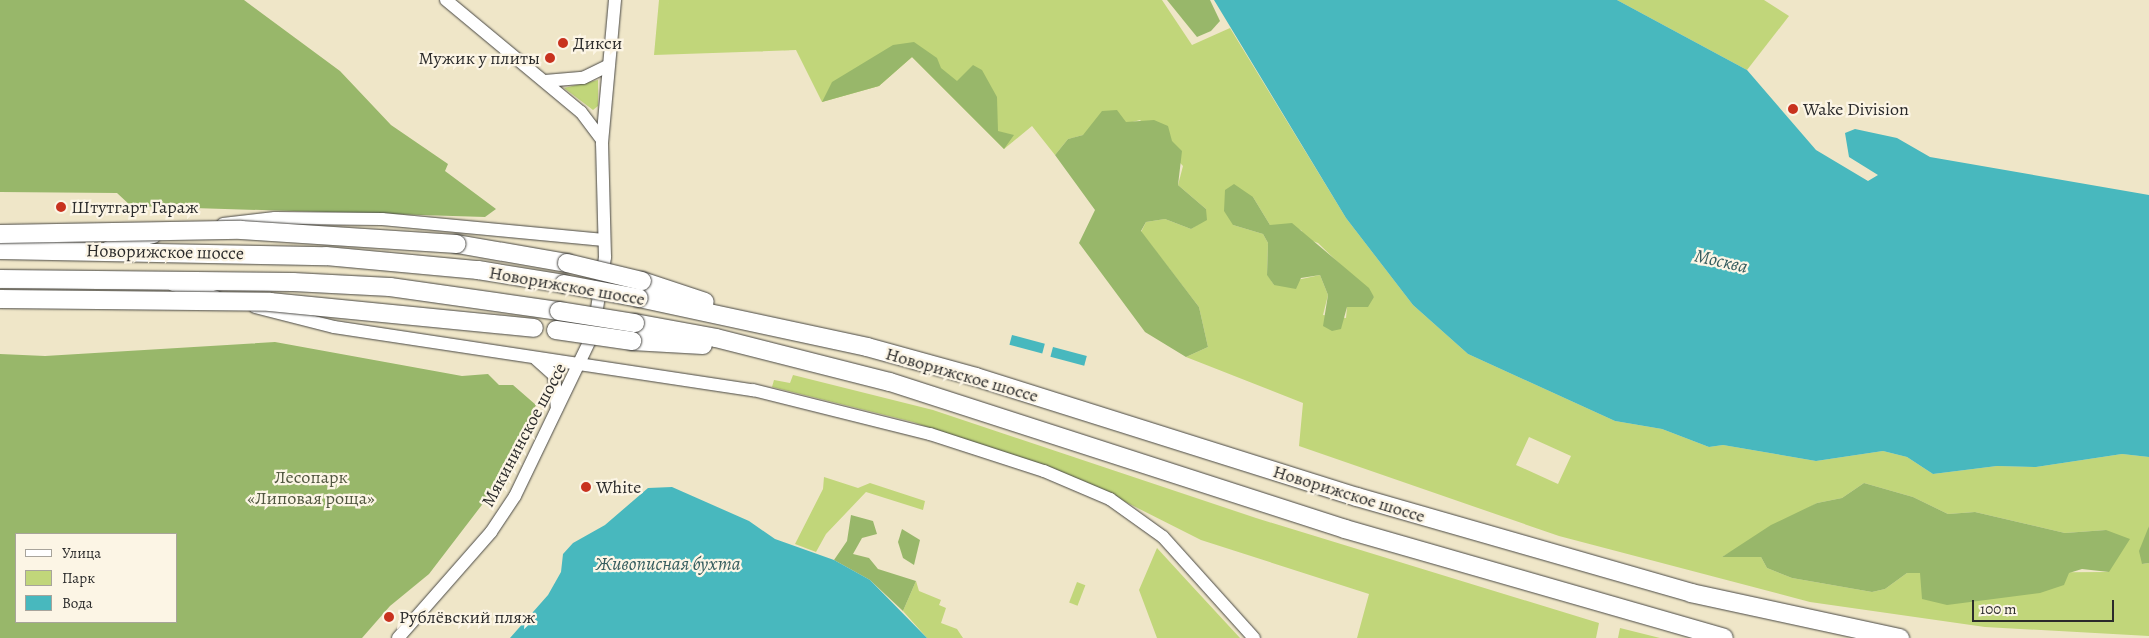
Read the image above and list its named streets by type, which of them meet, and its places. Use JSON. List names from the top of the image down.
{
  "streets": {
    "highway": ["Новорижское шоссе"],
    "street": ["Мякининское шоссе"]
  },
  "water": ["Москва", "Живописная бухта"],
  "parks": ["Лесопарк «Липовая роща»"],
  "places": [
    "Дикси",
    "Мужик у плиты",
    "Wake Division",
    "Штутгарт Гараж",
    "White",
    "Рублёвский пляж"
  ],
  "legend": ["Улица", "Парк", "Вода"],
  "scale_bar": "100 m"
}
